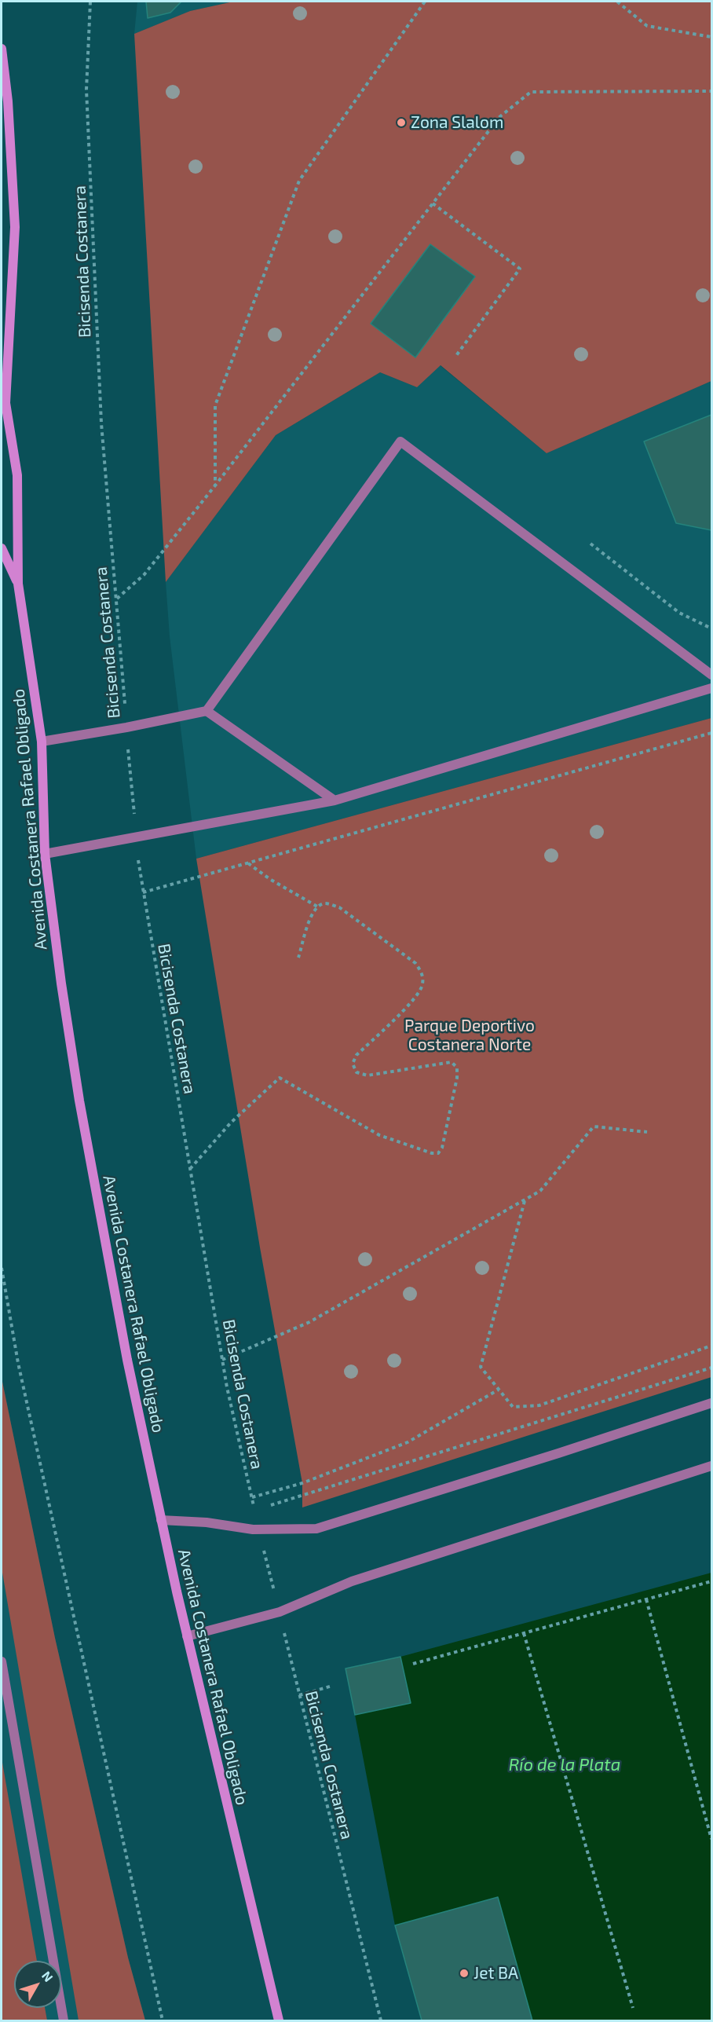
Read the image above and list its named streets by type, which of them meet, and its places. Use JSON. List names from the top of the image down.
{
  "streets": {
    "main road": ["Avenida Costanera Rafael Obligado"],
    "path": ["Bicisenda Costanera"]
  },
  "water": ["Río de la Plata"],
  "parks": ["Parque Deportivo Costanera Norte"],
  "places": ["Zona Slalom", "Jet BA"],
  "north": "top right"
}
